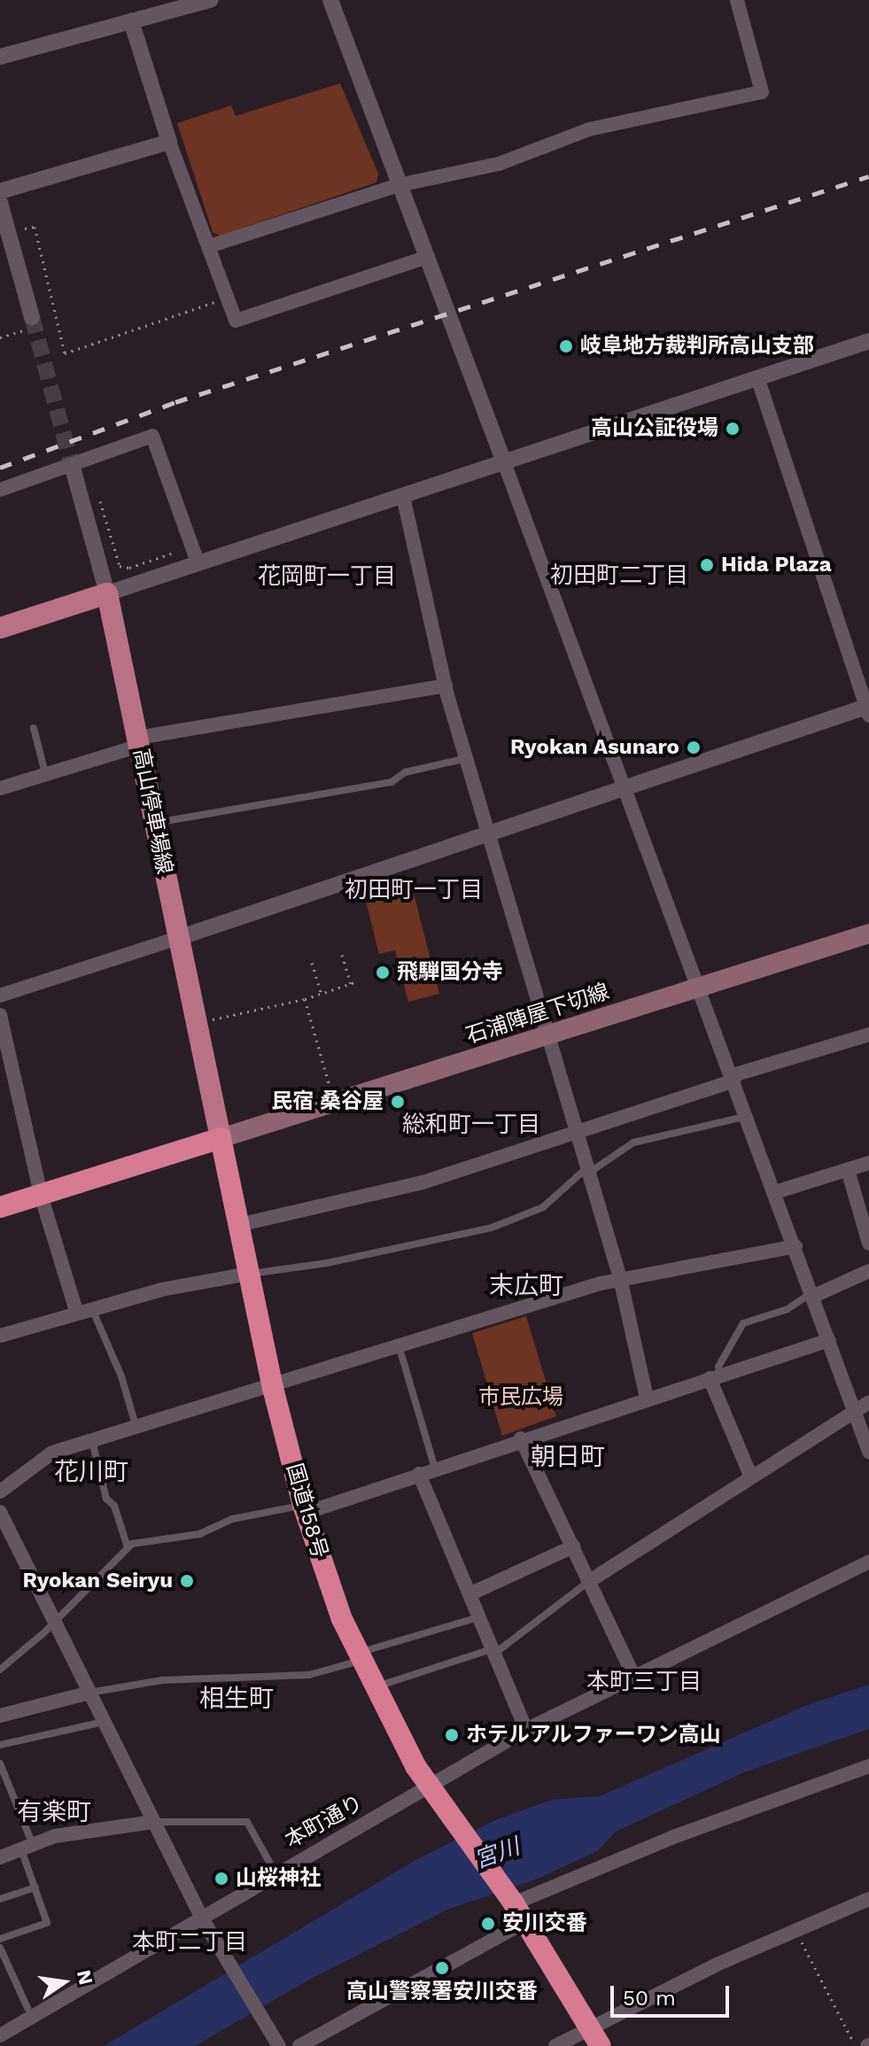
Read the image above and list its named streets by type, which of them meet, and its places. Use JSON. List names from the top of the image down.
{
  "streets": {
    "highway": ["国道158号"],
    "main road": ["高山停車場線", "石浦陣屋下切線"],
    "street": ["本町通り"]
  },
  "crossings": [
    ["高山停車場線", "石浦陣屋下切線"],
    ["高山停車場線", "国道158号"],
    ["石浦陣屋下切線", "国道158号"],
    ["国道158号", "本町通り"]
  ],
  "districts": [
    "初田町二丁目",
    "花岡町一丁目",
    "初田町一丁目",
    "総和町一丁目",
    "末広町",
    "朝日町",
    "花川町",
    "本町三丁目",
    "相生町",
    "有楽町",
    "本町二丁目"
  ],
  "water": ["宮川"],
  "parks": ["市民広場"],
  "places": [
    "岐阜地方裁判所高山支部",
    "高山公証役場",
    "Hida Plaza",
    "Ryokan Asunaro",
    "飛騨国分寺",
    "民宿 桑谷屋",
    "Ryokan Seiryu",
    "ホテルアルファーワン高山",
    "山桜神社",
    "安川交番",
    "高山警察署安川交番"
  ],
  "scale_bar": "50 m",
  "north": "right"
}
